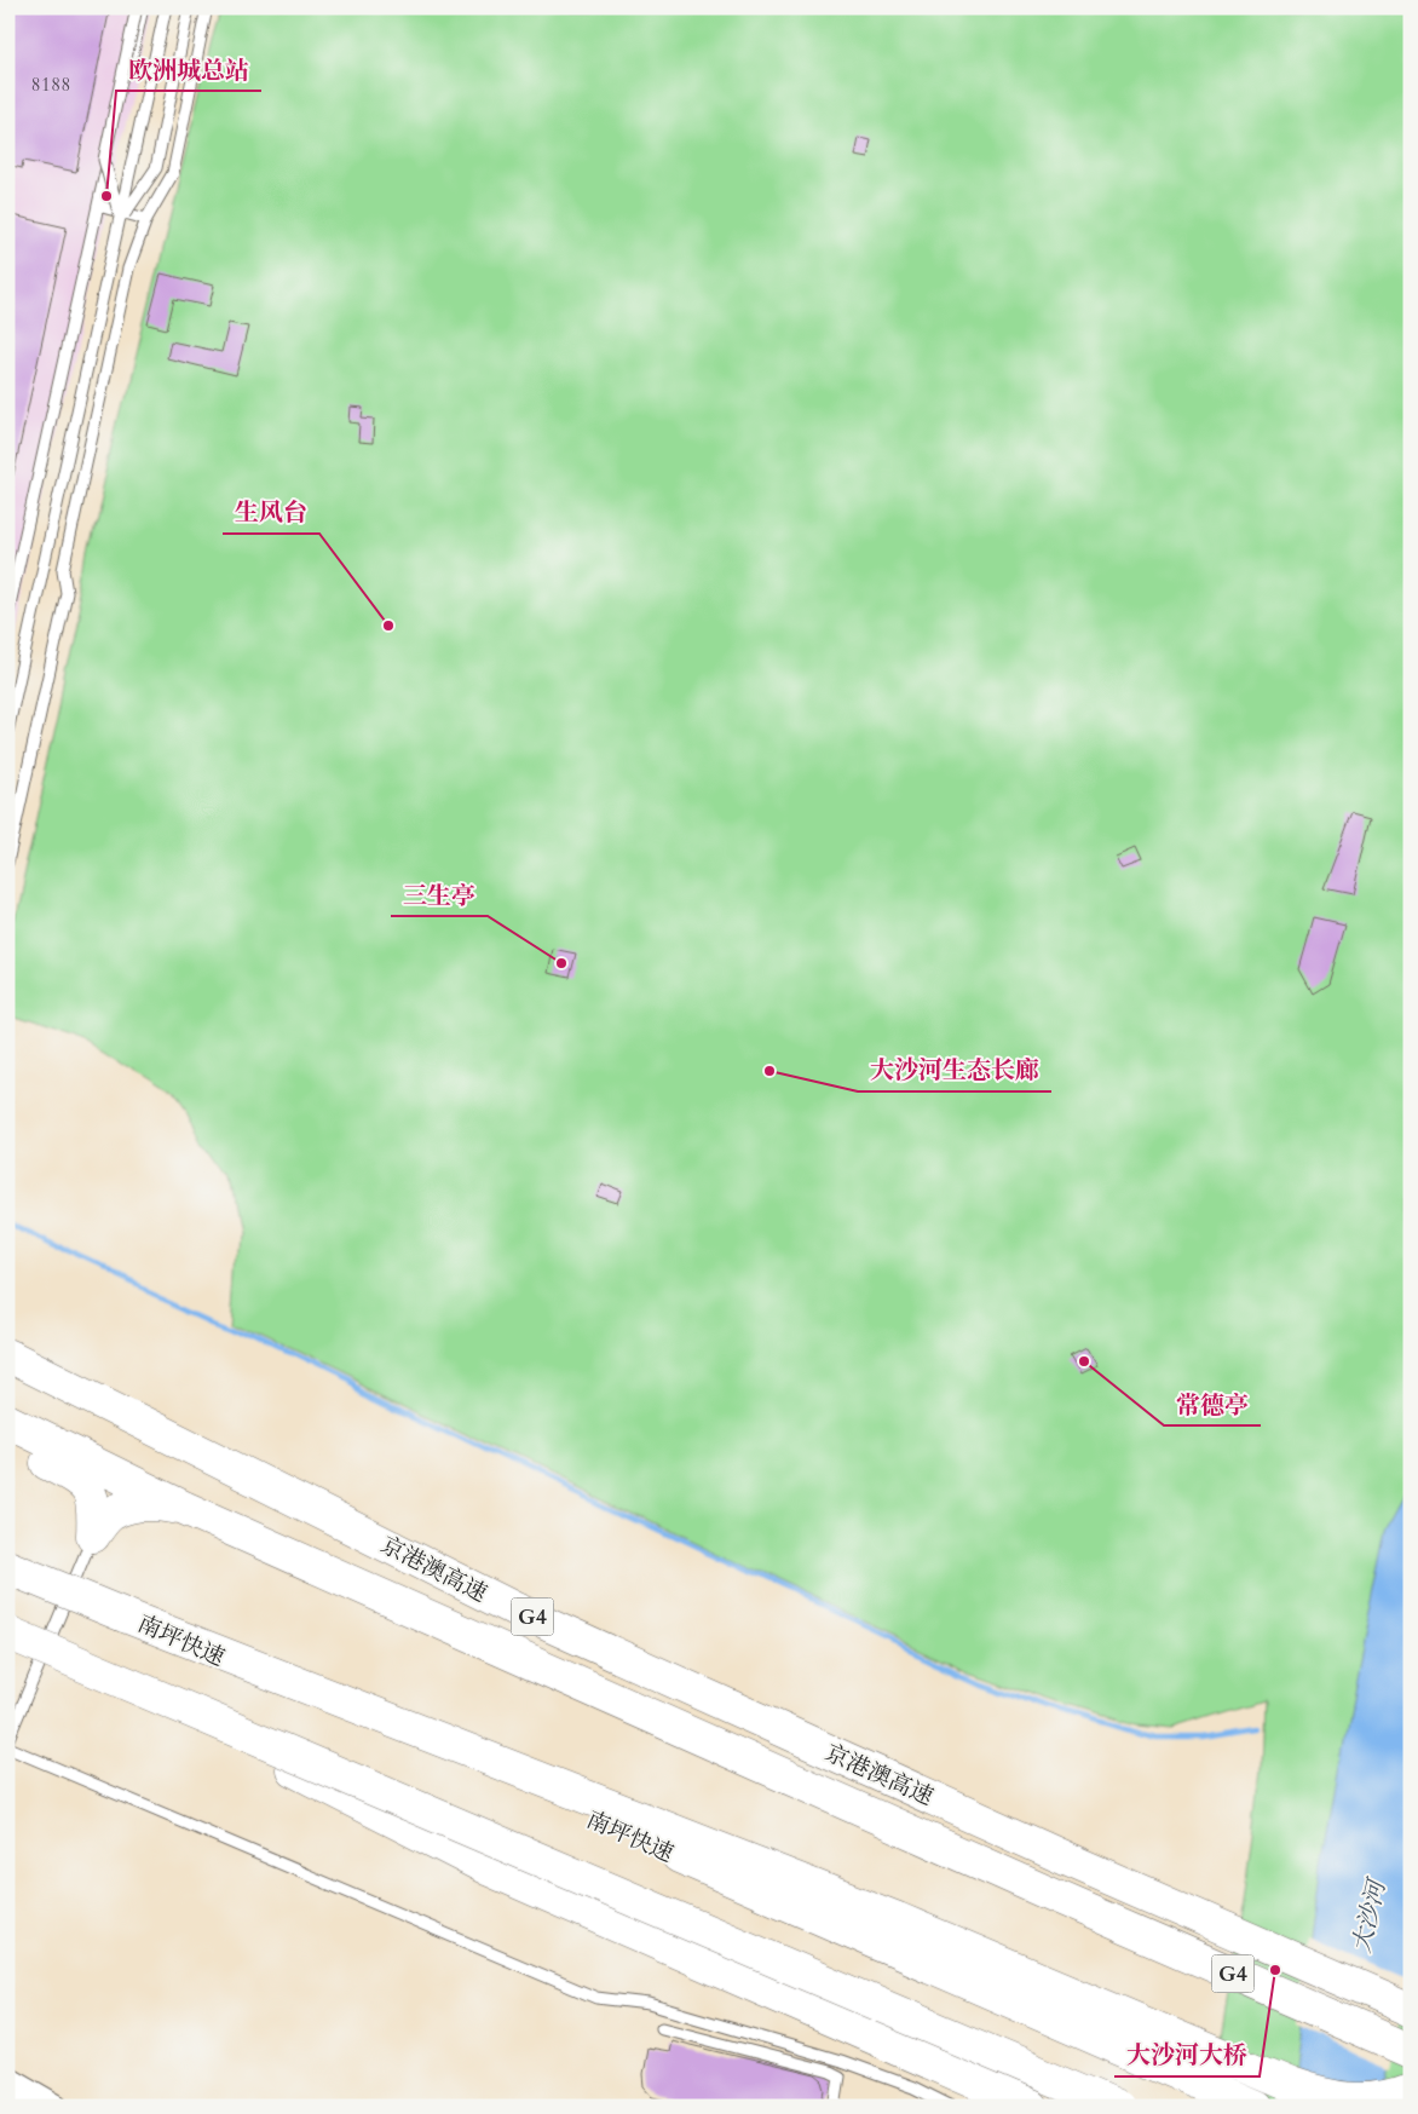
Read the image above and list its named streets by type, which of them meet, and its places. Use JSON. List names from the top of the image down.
{
  "streets": {
    "highway": ["京港澳高速", "G4", "南坪快速"]
  },
  "water": ["大沙河"],
  "places": [
    "欧洲城总站",
    "生风台",
    "三生亭",
    "大沙河生态长廊",
    "常德亭",
    "大沙河大桥"
  ],
  "house_numbers": ["8188"]
}
